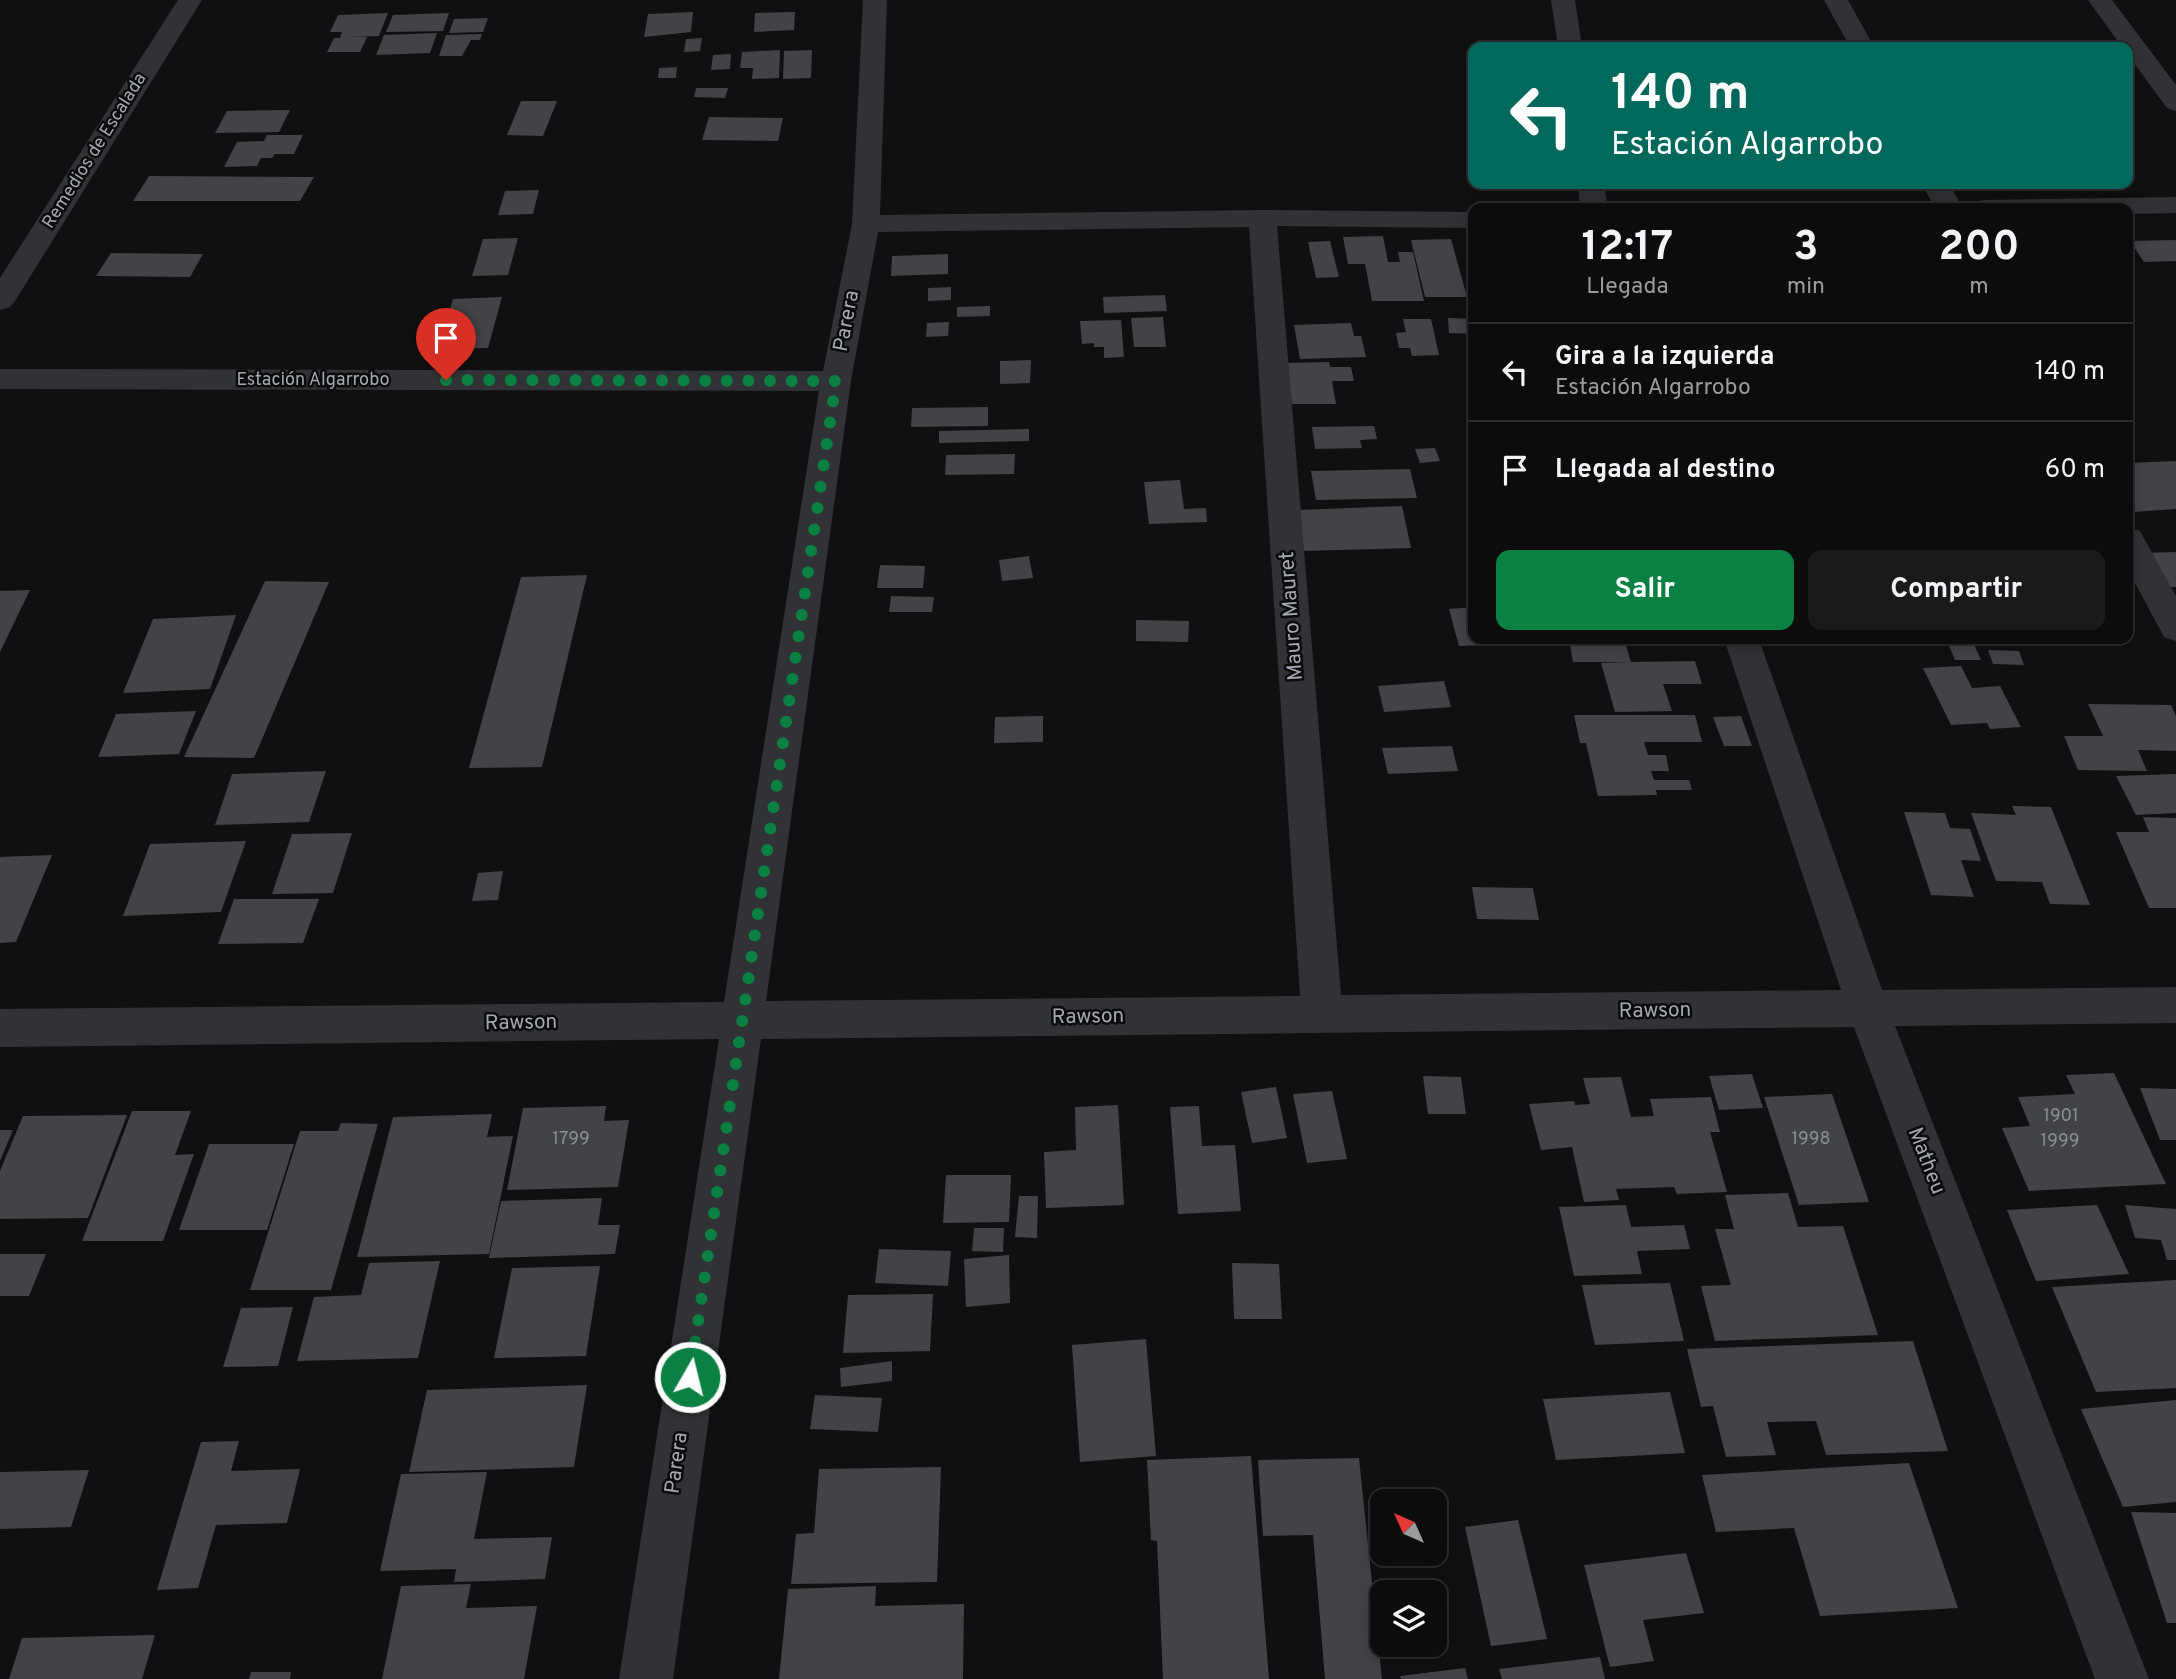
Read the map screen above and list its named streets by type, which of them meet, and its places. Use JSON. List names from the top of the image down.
{
  "streets": {
    "street": [
      "Remedios de Escalada",
      "Parera",
      "Estación Algarrobo",
      "Mauro Mauret",
      "Rawson",
      "Matheu"
    ]
  },
  "crossings": [
    ["Parera", "Estación Algarrobo"],
    ["Parera", "Rawson"],
    ["Mauro Mauret", "Rawson"],
    ["Rawson", "Matheu"]
  ],
  "house_numbers": [
    "1901",
    "1799",
    "1998",
    "1999"
  ],
  "north": "top left",
  "page": {
    "turn": ["140 m", "Estación Algarrobo"],
    "eta": [
      "12:17",
      "Llegada",
      "3",
      "min",
      "200",
      "m"
    ],
    "list": [
      {
        "name": "Gira a la izquierda",
        "note": "Estación Algarrobo",
        "value": "140 m"
      },
      {
        "name": "Llegada al destino",
        "value": "60 m"
      }
    ],
    "buttons": ["Salir", "Compartir"]
  }
}
